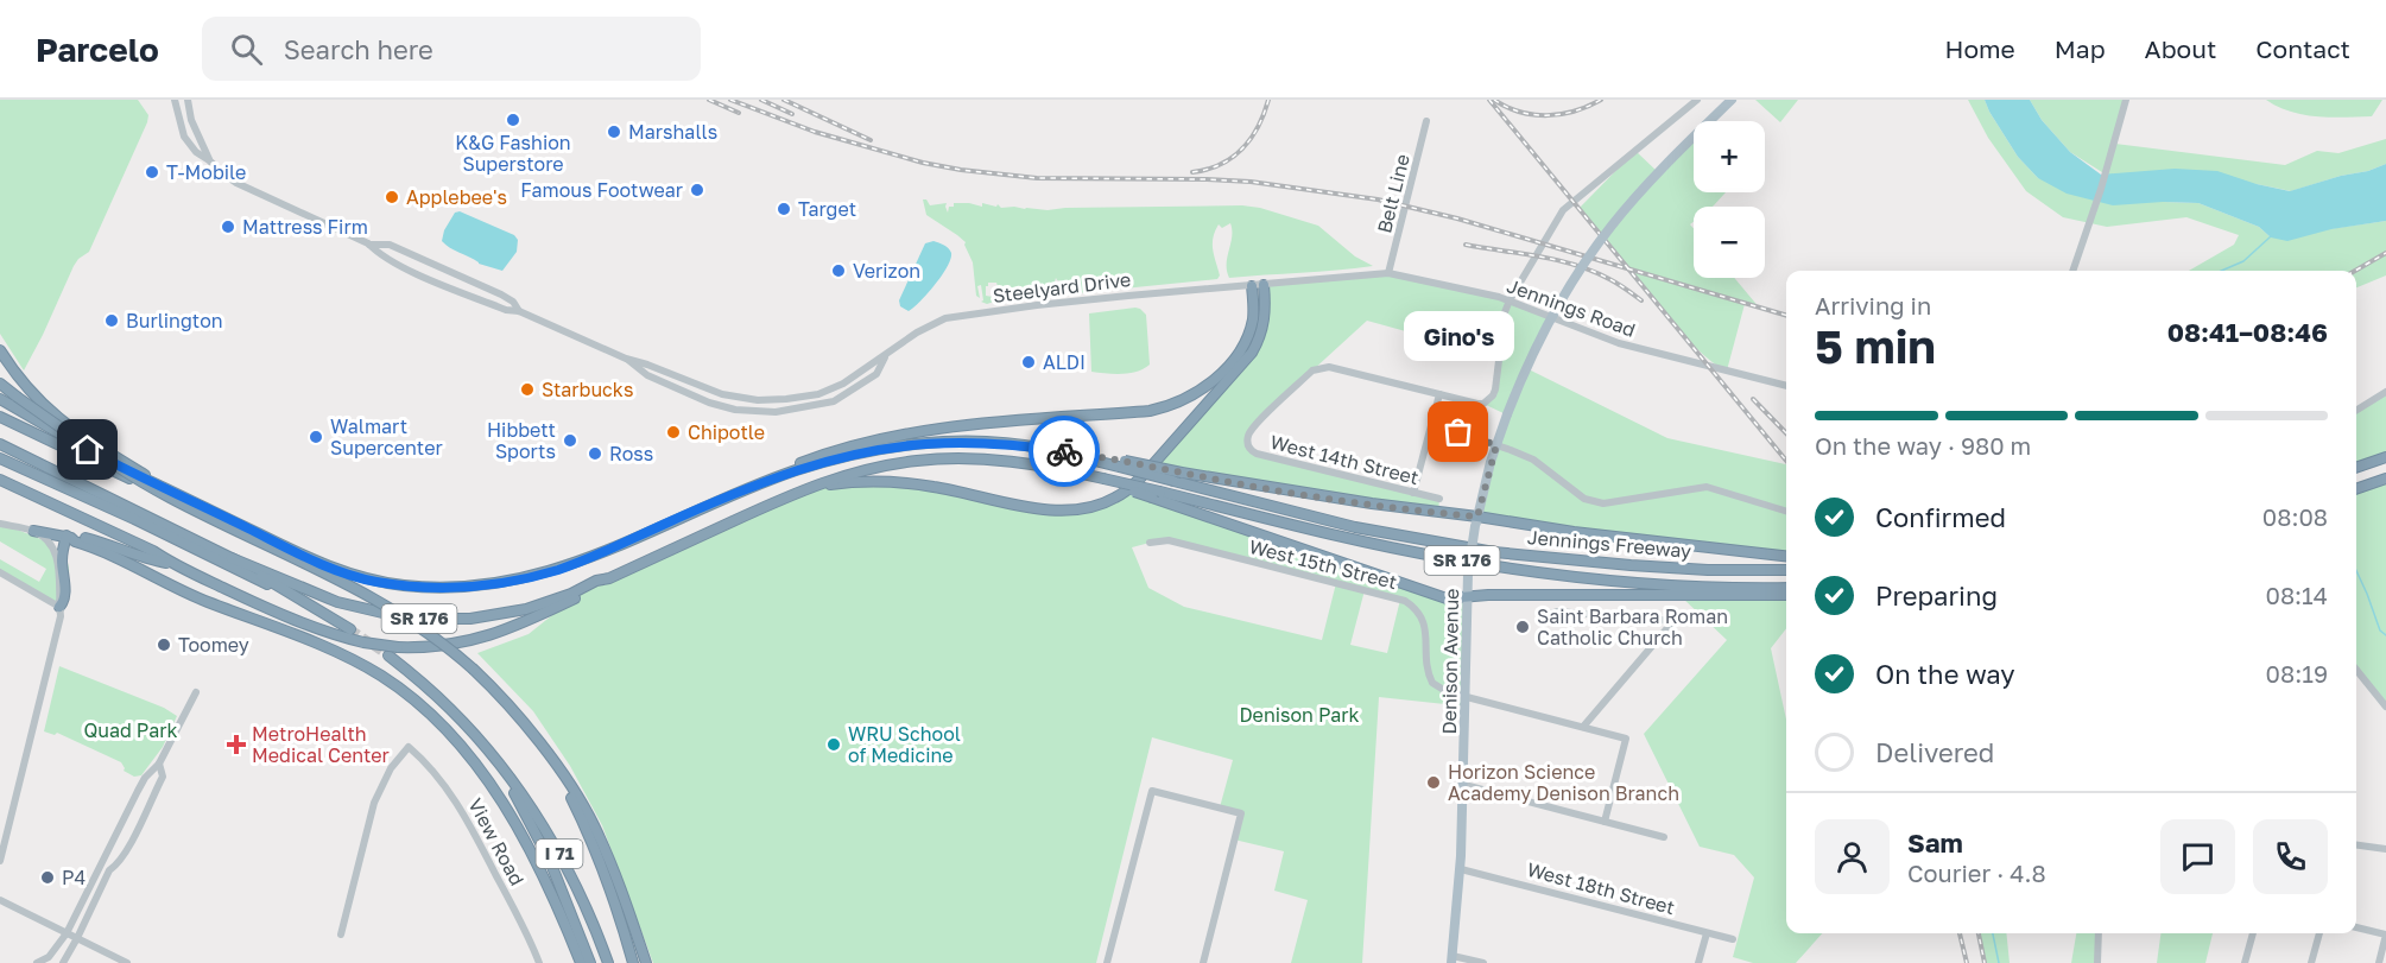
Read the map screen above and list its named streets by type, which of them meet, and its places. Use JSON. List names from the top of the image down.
{
  "streets": {
    "highway": ["Jennings Freeway", "SR 176", "I 71"],
    "main road": ["Denison Avenue"],
    "street": [
      "Belt Line",
      "Steelyard Drive",
      "Jennings Road",
      "West 14th Street",
      "West 15th Street",
      "View Road",
      "West 18th Street"
    ]
  },
  "crossings": [
    ["Belt Line", "Jennings Road"],
    ["Steelyard Drive", "Jennings Road"],
    ["Jennings Freeway", "SR 176"],
    ["SR 176", "I 71"],
    ["West 15th Street", "Denison Avenue"],
    ["Denison Avenue", "West 18th Street"]
  ],
  "parks": ["Denison Park", "Quad Park"],
  "places": {
    "other": [
      "K&G Fashion Superstore",
      "Marshalls",
      "T-Mobile",
      "Famous Footwear",
      "Applebee's",
      "Target",
      "Mattress Firm",
      "Verizon",
      "Burlington",
      "ALDI",
      "Starbucks",
      "Chipotle",
      "Gino's",
      "Walmart Supercenter",
      "Hibbett Sports",
      "Ross",
      "Saint Barbara Roman Catholic Church",
      "Toomey",
      "WRU School of Medicine",
      "Horizon Science Academy Denison Branch",
      "P4"
    ],
    "health": ["MetroHealth Medical Center"]
  },
  "page": {
    "header": "Parcelo",
    "search": "Search here",
    "nav": [
      "Home",
      "Map",
      "About",
      "Contact"
    ],
    "map_buttons": ["+", "−"],
    "heading": ["5 min", "Arriving in", "08:41–08:46"],
    "panel": ["Sam", "Courier · 4.8"],
    "bubble": "Gino's",
    "bar": "On the way · 980 m",
    "list": [
      ["Confirmed", "08:08"],
      ["Preparing", "08:14"],
      ["On the way", "08:19"],
      "Delivered"
    ]
  }
}
